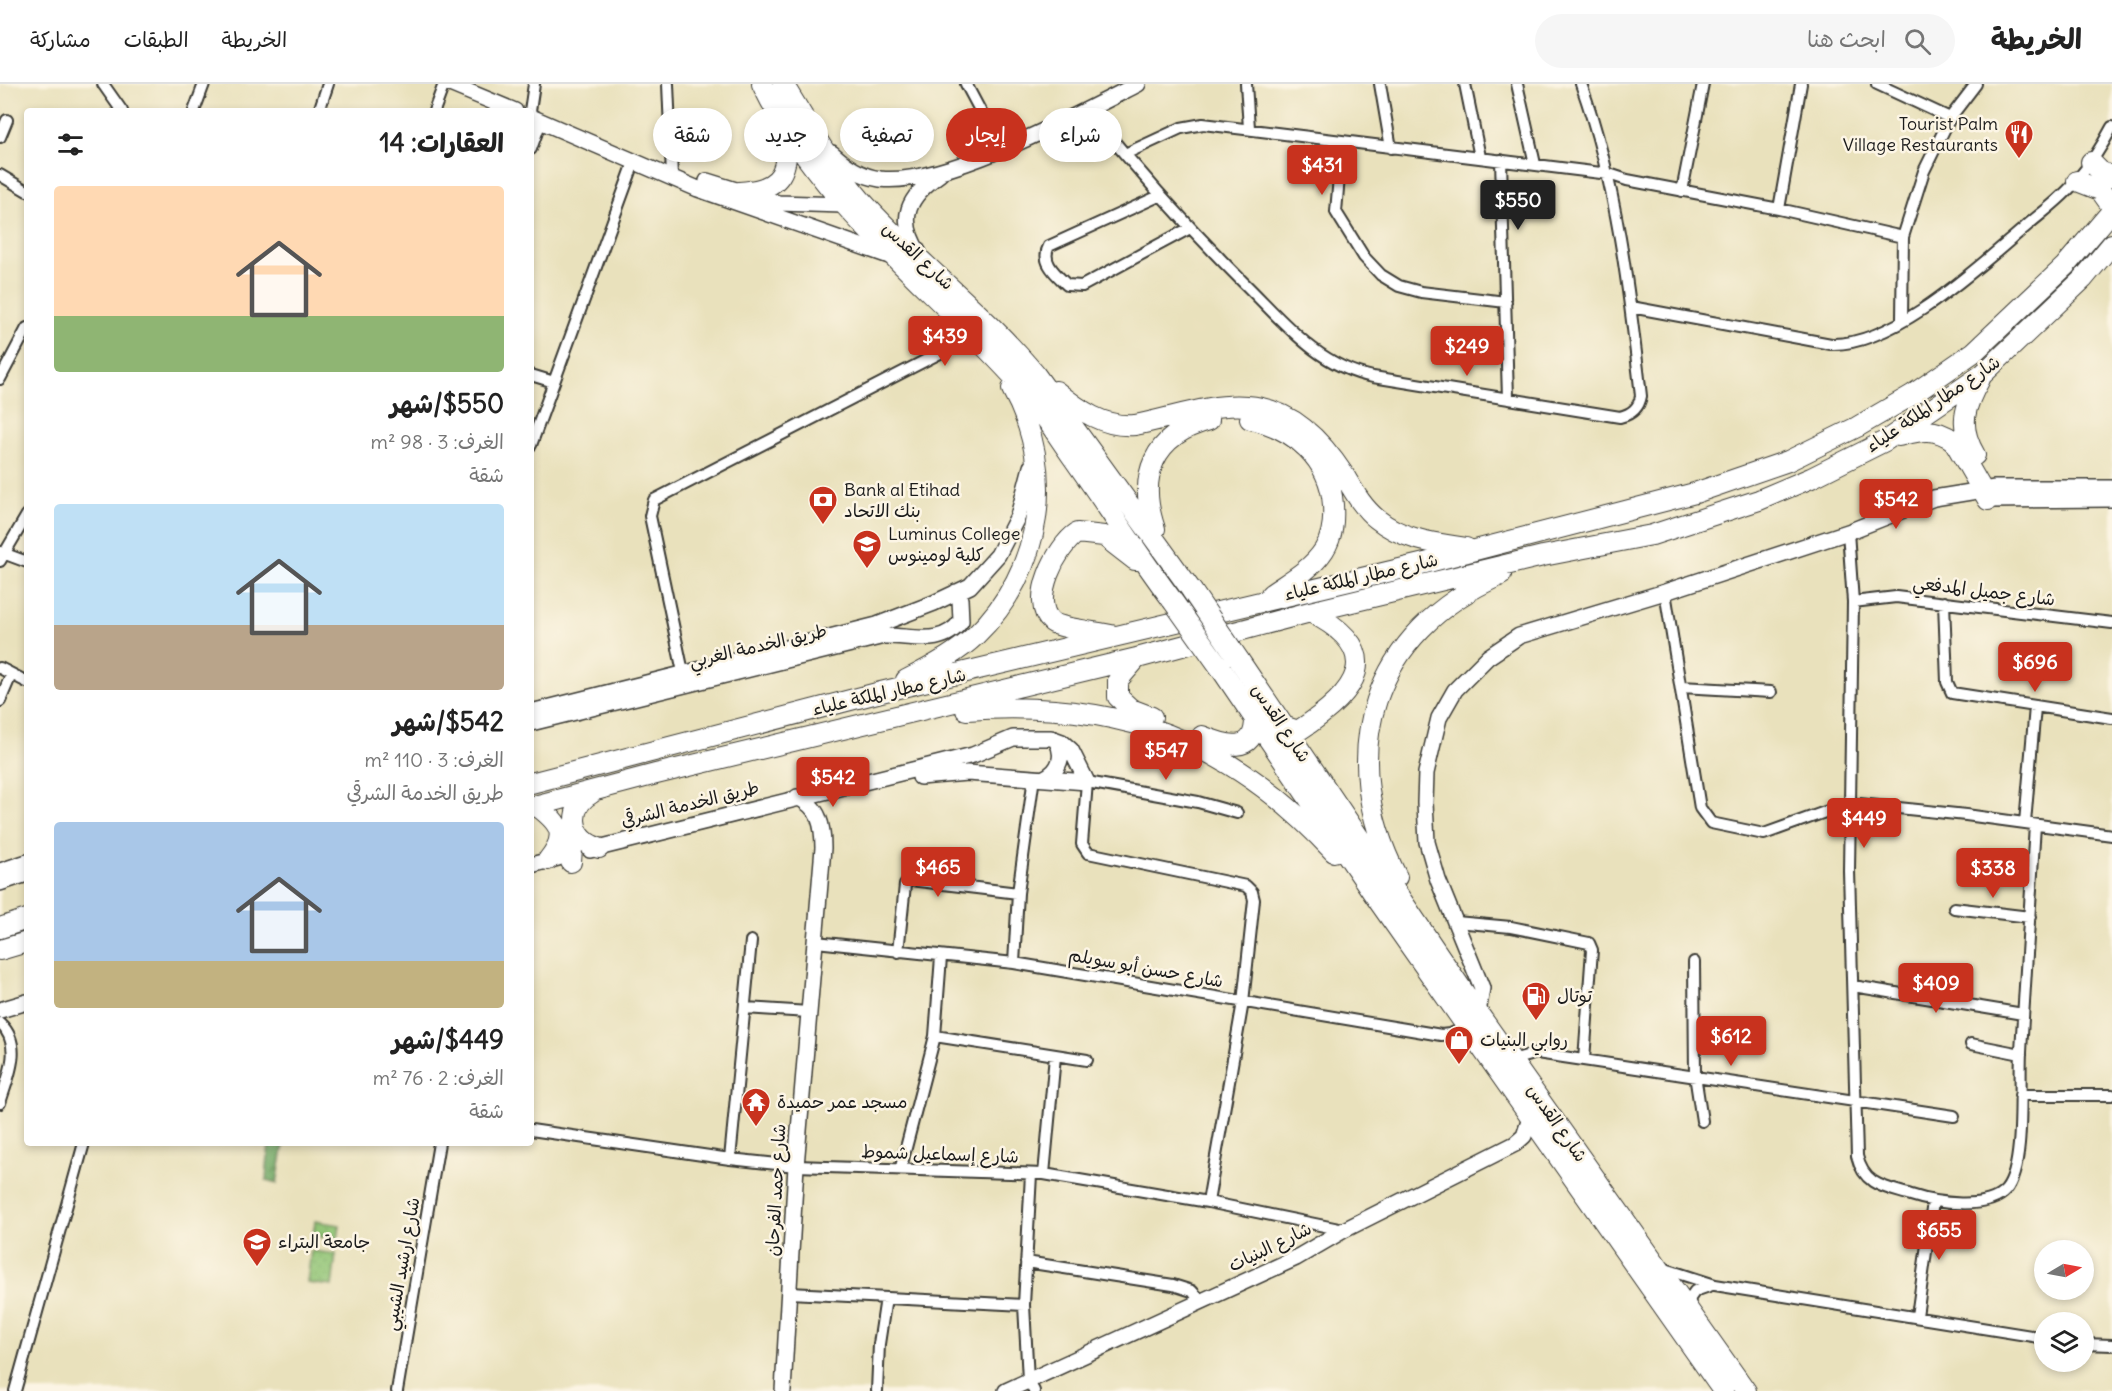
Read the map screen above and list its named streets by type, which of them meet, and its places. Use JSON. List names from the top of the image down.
{
  "streets": {
    "highway": ["شارع القدس", "شارع مطار الملكة علياء"],
    "street": [
      "شارع جميل المدفعي",
      "طريق الخدمة الغربي",
      "طريق الخدمة الشرقي",
      "شارع حسن أبو سويلم",
      "شارع إسماعيل شموط",
      "شارع حمد الفرحان",
      "شارع البنيات",
      "شارع ارشيد الشيبي"
    ]
  },
  "crossings": [
    ["شارع القدس", "شارع حسن أبو سويلم"],
    ["شارع القدس", "شارع البنيات"],
    ["طريق الخدمة الشرقي", "شارع حمد الفرحان"],
    ["شارع حسن أبو سويلم", "شارع حمد الفرحان"],
    ["شارع إسماعيل شموط", "شارع حمد الفرحان"],
    ["شارع إسماعيل شموط", "شارع البنيات"]
  ],
  "places": {
    "restaurant": ["Tourist Palm Village Restaurants"],
    "bank": ["Bank al Etihad بنك الاتحاد"],
    "school or university": ["Luminus College كلية لومينوس", "جامعة البتراء"],
    "fuel station": ["توتال"],
    "shop": ["روابي البنيات"],
    "temple": ["مسجد عمر حميدة"]
  },
  "north": "right",
  "page": {
    "header": "الخريطة",
    "search": "ابحث هنا",
    "nav": ["الخريطة", "الطبقات", "مشاركة"],
    "chip": [
      "شراء",
      "إيجار",
      "تصفية",
      "جديد",
      "شقة"
    ],
    "heading": "العقارات: 14",
    "price": [
      "$431",
      "$550",
      "$439",
      "$249",
      "$542",
      "$696",
      "$547",
      "$542",
      "$449",
      "$465",
      "$338",
      "$409",
      "$612",
      "$655"
    ],
    "list": [
      {
        "name": "$550/شهر",
        "note": "الغرف: 3 · 98 m² · شقة"
      },
      {
        "name": "$542/شهر",
        "note": "الغرف: 3 · 110 m² · طريق الخدمة الشرقي"
      },
      {
        "name": "$449/شهر",
        "note": "الغرف: 2 · 76 m² · شقة"
      }
    ]
  }
}
